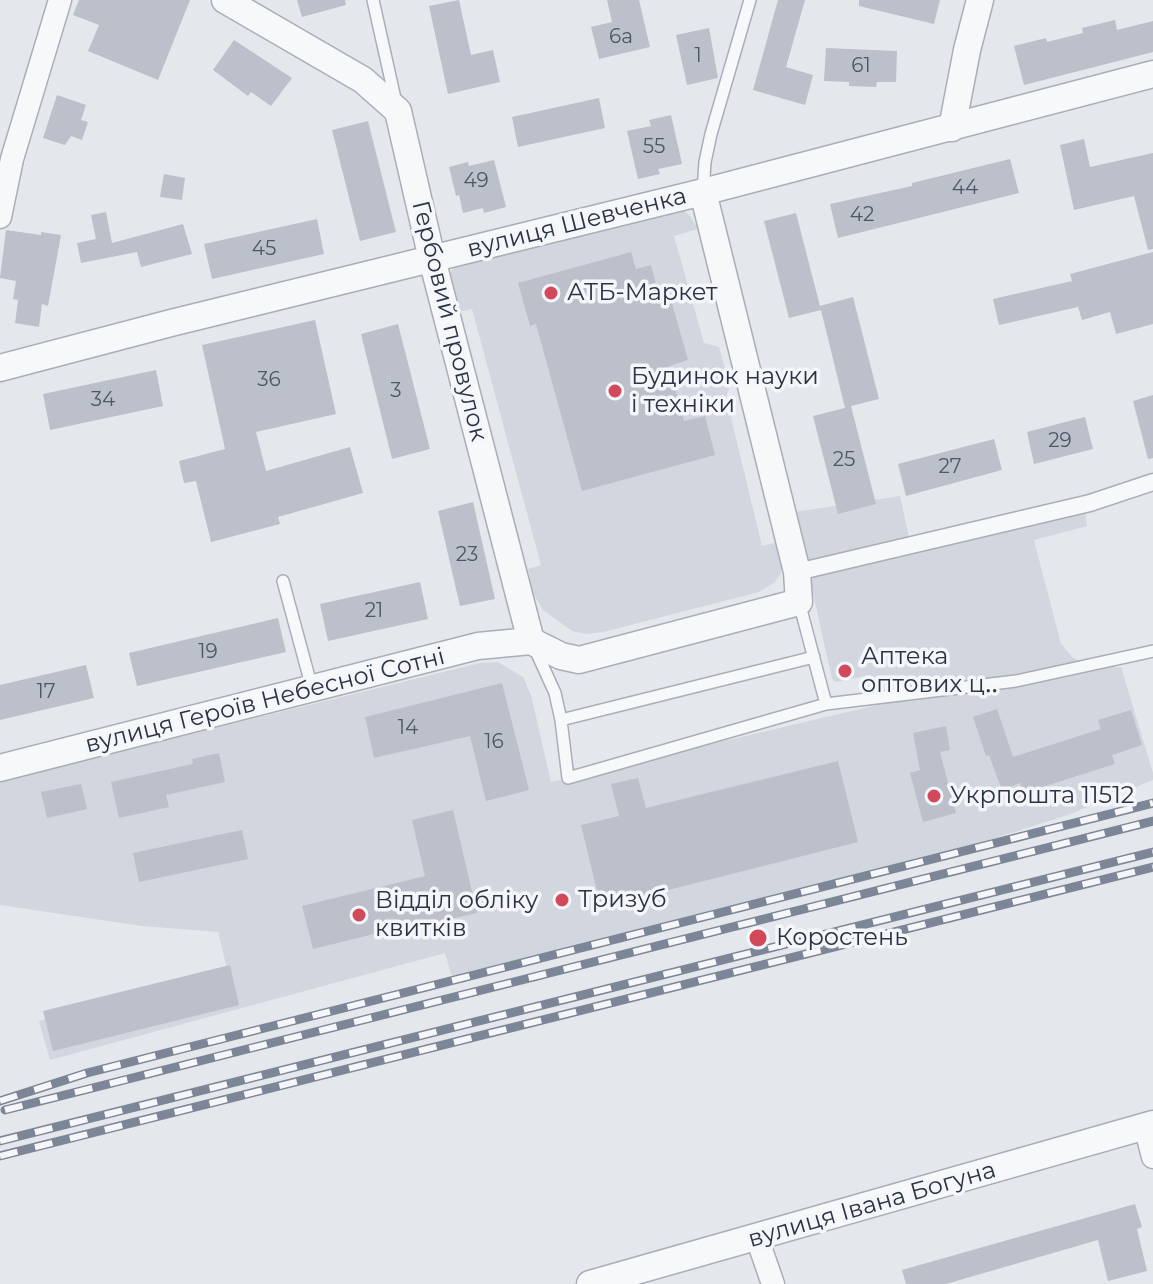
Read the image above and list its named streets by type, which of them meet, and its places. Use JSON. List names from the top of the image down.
{
  "streets": {
    "street": [
      "вулиця Шевченка",
      "Гербовий провулок",
      "вулиця Героїв Небесної Сотні",
      "вулиця Івана Богуна"
    ]
  },
  "crossings": [
    ["вулиця Шевченка", "Гербовий провулок"],
    ["Гербовий провулок", "вулиця Героїв Небесної Сотні"]
  ],
  "places": [
    "АТБ-Маркет",
    "Будинок науки і техніки",
    "Аптека оптових ц‥",
    "Укрпошта 11512",
    "Тризуб",
    "Відділ обліку квитків",
    "Коростень"
  ],
  "house_numbers": [
    "6а",
    "1",
    "61",
    "55",
    "49",
    "44",
    "42",
    "45",
    "36",
    "3",
    "34",
    "29",
    "25",
    "27",
    "23",
    "21",
    "19",
    "17",
    "14",
    "16"
  ]
}
